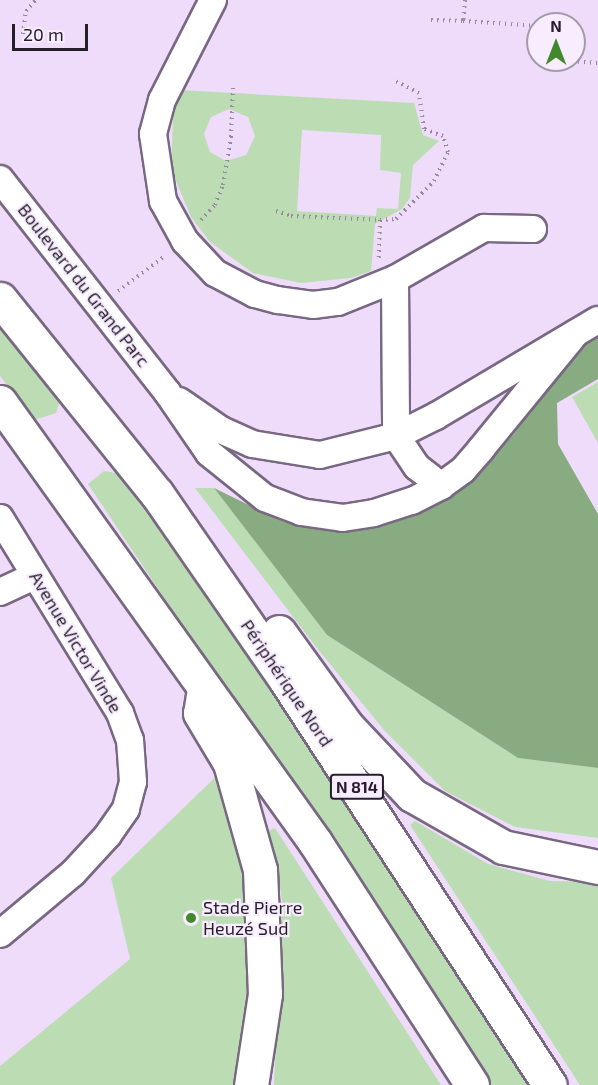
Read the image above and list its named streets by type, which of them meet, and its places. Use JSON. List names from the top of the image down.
{
  "streets": {
    "highway": ["Périphérique Nord", "N 814"],
    "street": ["Boulevard du Grand Parc", "Avenue Victor Vinde"]
  },
  "crossings": [
    ["Périphérique Nord", "N 814"]
  ],
  "places": ["Stade Pierre Heuzé Sud"],
  "scale_bar": "20 m",
  "north": "top"
}
